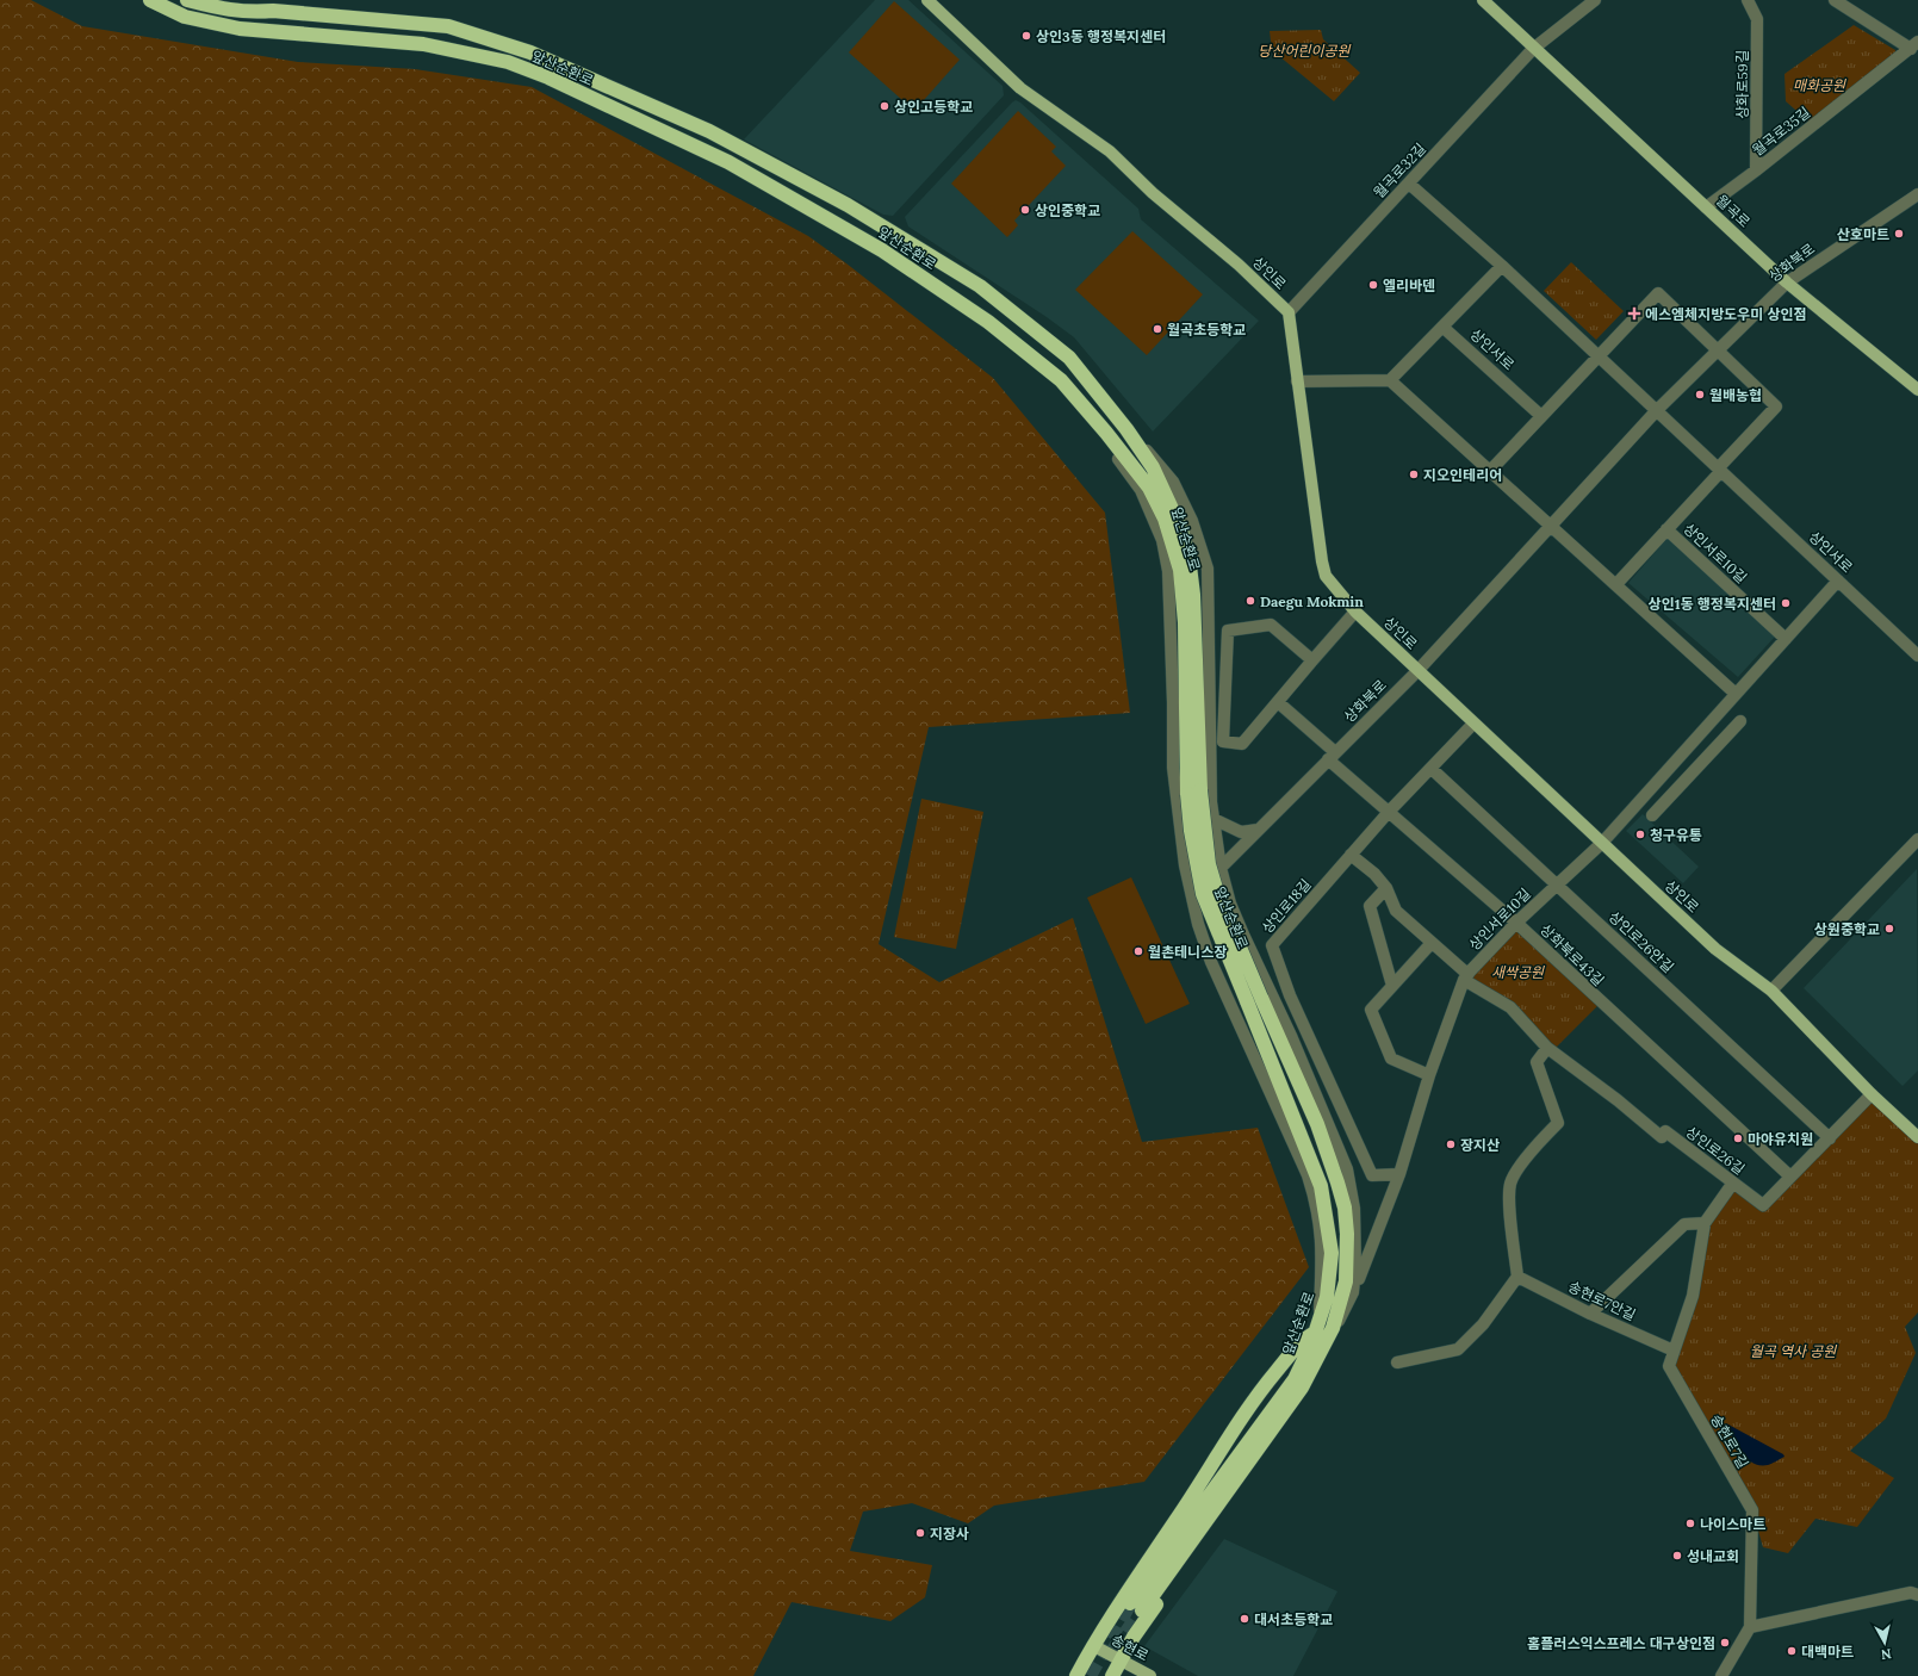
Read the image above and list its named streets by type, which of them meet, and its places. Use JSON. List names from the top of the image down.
{
  "streets": {
    "highway": ["앞산순환로"],
    "main road": ["월곡로", "상인로", "송현로"],
    "street": [
      "상화로59길",
      "월곡로35길",
      "월곡로32길",
      "상화북로",
      "상인서로",
      "상인서로10길",
      "상인로18길",
      "상인로26안길",
      "상화북로43길",
      "상인로26길",
      "송현로7안길",
      "송현로7길"
    ]
  },
  "crossings": [
    ["앞산순환로", "상인서로10길"],
    ["상화로59길", "월곡로35길"],
    ["월곡로35길", "월곡로"],
    ["월곡로32길", "월곡로"],
    ["월곡로32길", "상인로"],
    ["월곡로32길", "상인서로"],
    ["월곡로", "상화북로"],
    ["상화북로", "상인로"],
    ["상화북로", "상인서로"],
    ["상화북로", "상화북로43길"],
    ["상인로", "상인서로10길"],
    ["상인로", "상인로18길"],
    ["상인로", "상인로26길"],
    ["상인서로", "상인서로10길"],
    ["상인서로10길", "상인로18길"],
    ["상인서로10길", "상인로26안길"],
    ["상인서로10길", "상화북로43길"],
    ["상인서로10길", "상인로26길"],
    ["상인로18길", "상인로26안길"],
    ["상인로18길", "상화북로43길"],
    ["상인로18길", "상인로26길"],
    ["상인로26안길", "상인로26길"],
    ["상화북로43길", "상인로26길"],
    ["상인로26길", "송현로7길"],
    ["송현로7안길", "송현로7길"]
  ],
  "parks": [
    "당산어린이공원",
    "매화공원",
    "새싹공원",
    "월곡 역사 공원"
  ],
  "places": {
    "other": [
      "상인3동 행정복지센터",
      "상인고등학교",
      "상인중학교",
      "산호마트",
      "엘리바덴",
      "월곡초등학교",
      "월배농협",
      "지오인테리어",
      "Daegu Mokmin",
      "상인1동 행정복지센터",
      "청구유통",
      "상원중학교",
      "월촌테니스장",
      "마야유치원",
      "장지산",
      "나이스마트",
      "지장사",
      "성내교회",
      "대서초등학교",
      "홈플러스익스프레스 대구상인점",
      "대백마트"
    ],
    "health": ["에스엠체지방도우미 상인점"]
  },
  "north": "bottom"
}
